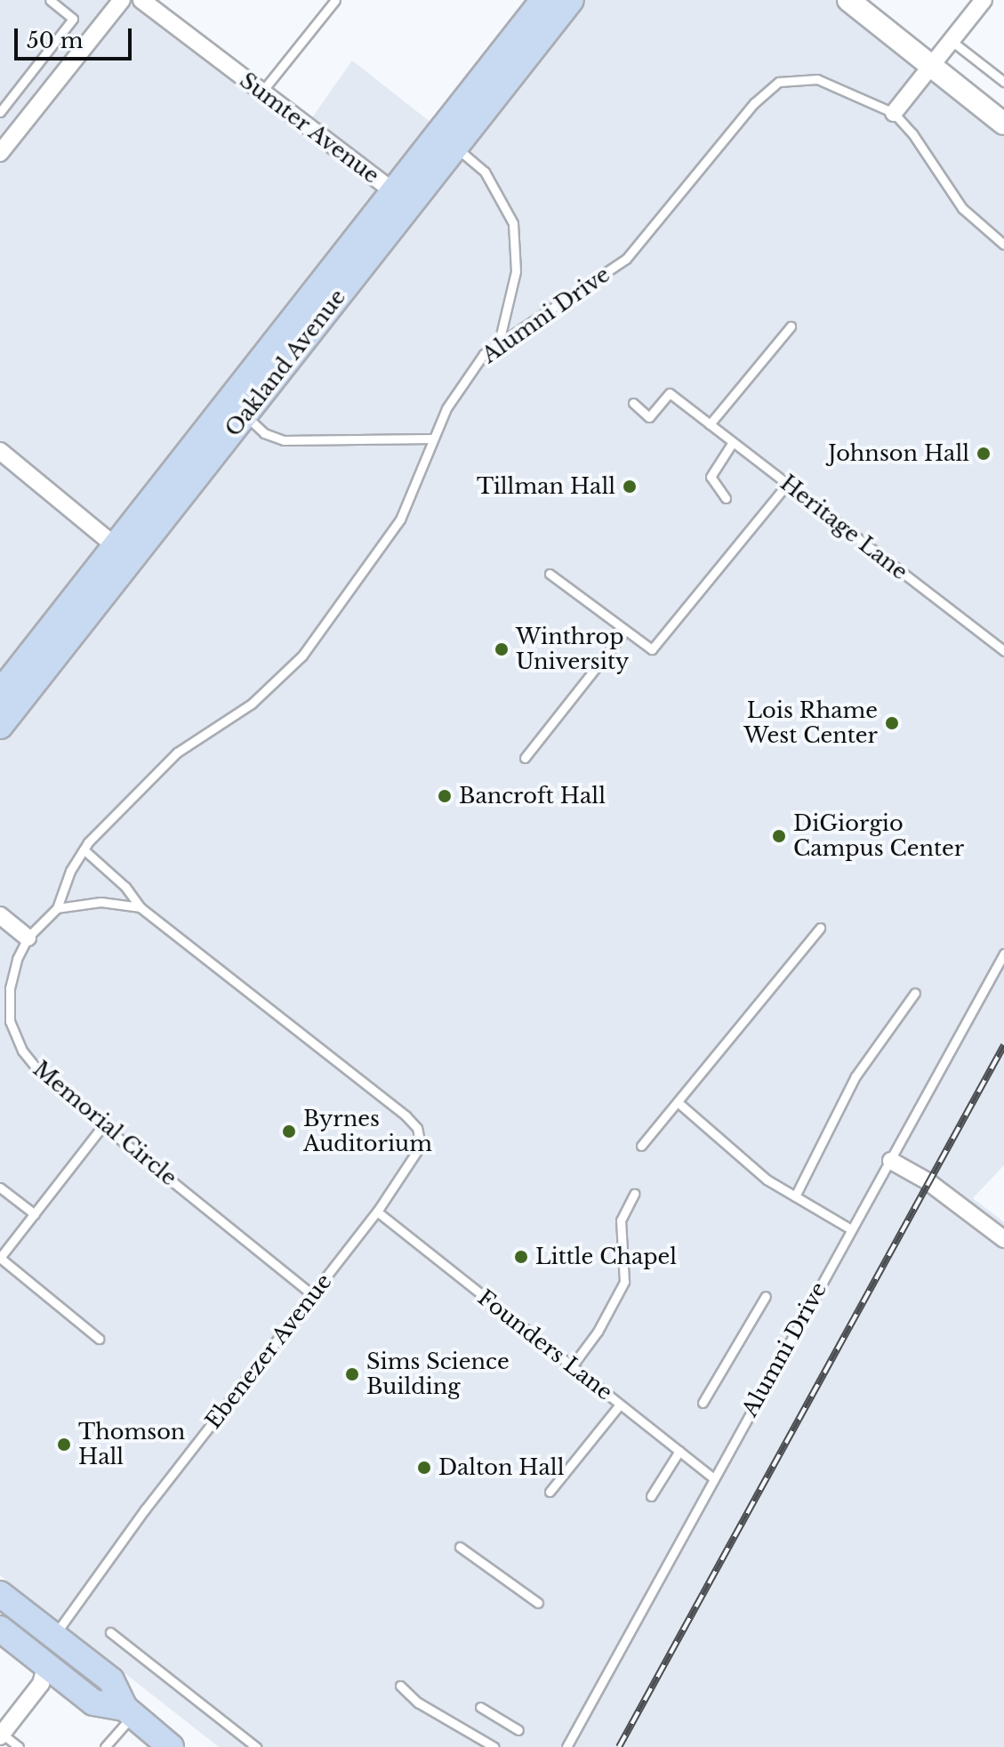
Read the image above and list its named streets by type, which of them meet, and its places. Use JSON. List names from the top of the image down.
{
  "streets": {
    "main road": ["Oakland Avenue"],
    "street": ["Sumter Avenue"],
    "lane": [
      "Alumni Drive",
      "Heritage Lane",
      "Memorial Circle",
      "Founders Lane",
      "Ebenezer Avenue"
    ]
  },
  "crossings": [
    ["Sumter Avenue", "Oakland Avenue"],
    ["Alumni Drive", "Memorial Circle"],
    ["Alumni Drive", "Founders Lane"],
    ["Memorial Circle", "Ebenezer Avenue"],
    ["Founders Lane", "Ebenezer Avenue"]
  ],
  "places": [
    "Johnson Hall",
    "Tillman Hall",
    "Winthrop University",
    "Lois Rhame West Center",
    "Bancroft Hall",
    "DiGiorgio Campus Center",
    "Byrnes Auditorium",
    "Little Chapel",
    "Sims Science Building",
    "Thomson Hall",
    "Dalton Hall"
  ],
  "scale_bar": "50 m"
}
